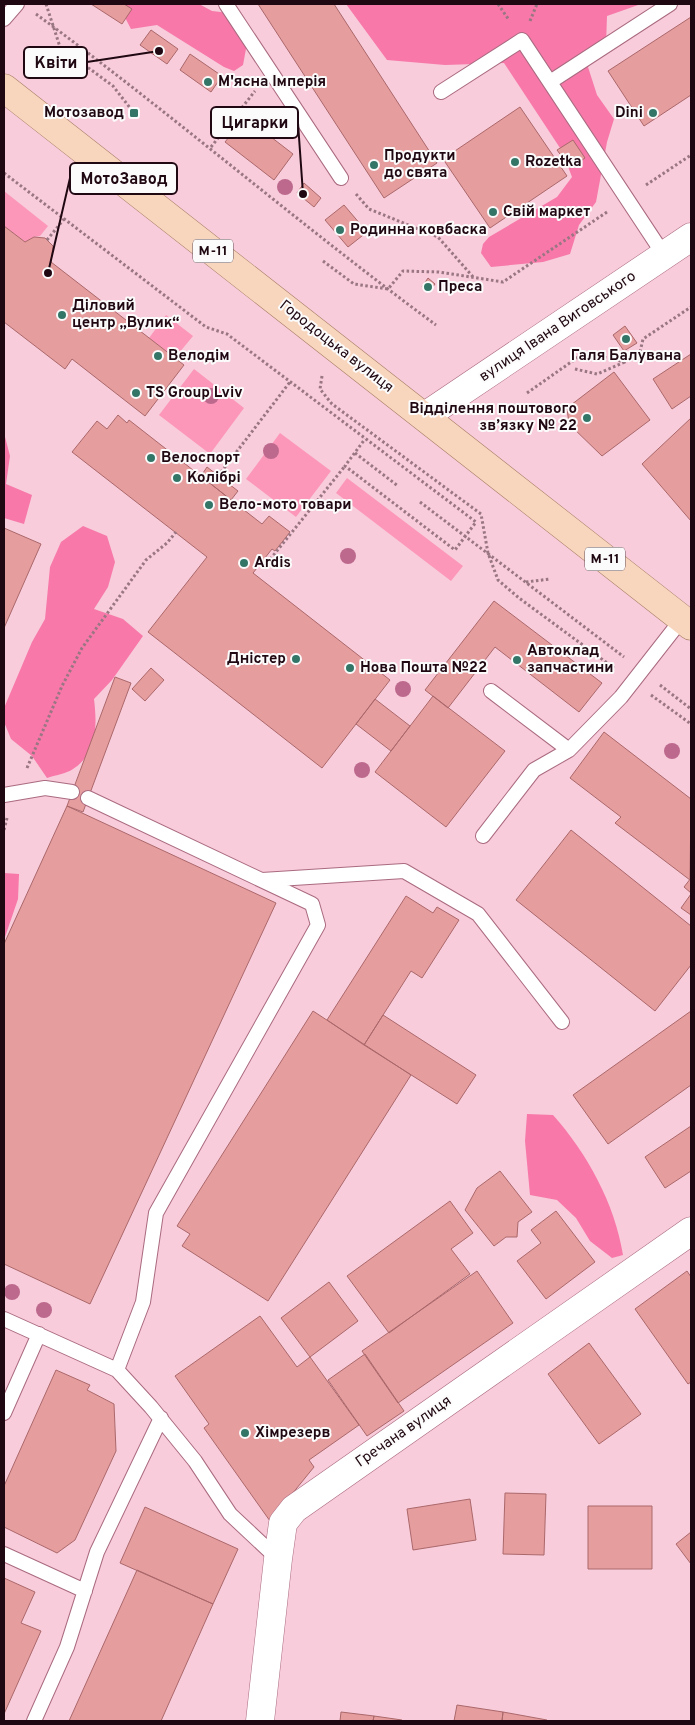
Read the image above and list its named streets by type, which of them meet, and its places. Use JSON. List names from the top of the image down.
{
  "streets": {
    "main road": ["М-11", "Городоцька вулиця"],
    "street": ["вулиця Івана Виговського", "Гречана вулиця"]
  },
  "crossings": [
    ["вулиця Івана Виговського", "Городоцька вулиця"]
  ],
  "places": {
    "other": [
      "Квіти",
      "М'ясна Імперія",
      "Dini",
      "Rozetka",
      "Продукти до свята",
      "Цигарки",
      "Свій маркет",
      "Родинна ковбаска",
      "МотоЗавод",
      "Преса",
      "Діловий центр „Вулик“",
      "Галя Балувана",
      "Велодім",
      "TS Group Lviv",
      "Відділення поштового зв’язку № 22",
      "Велоспорт",
      "Колібрі",
      "Вело-мото товари",
      "Ardis",
      "Дністер",
      "Автоклад запчастини",
      "Нова Пошта №22",
      "Хімрезерв"
    ],
    "transit": ["Мотозавод"]
  }
}
